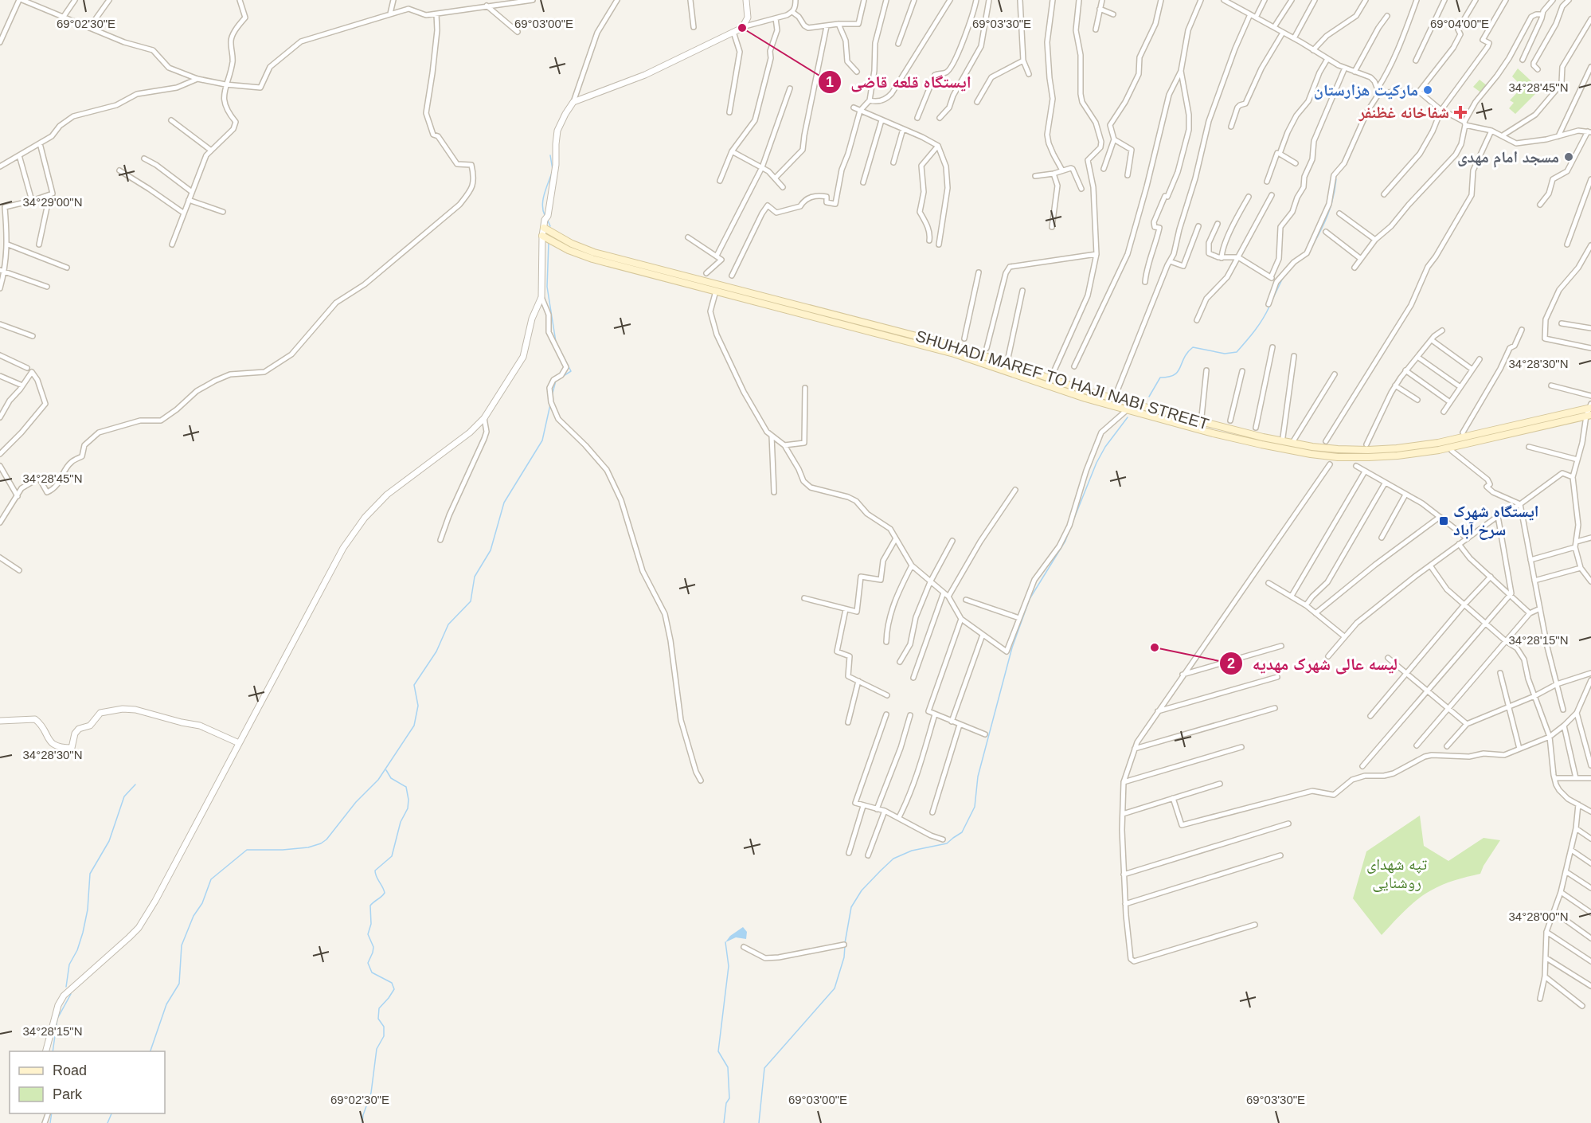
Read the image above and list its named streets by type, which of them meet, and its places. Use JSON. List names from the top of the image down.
{
  "streets": {
    "main road": ["SHUHADI MAREF TO HAJI NABI STREET"]
  },
  "parks": ["تپه شهدای روشنایی"],
  "places": {
    "other": [
      "ایستگاه قلعه قاضی",
      "مارکیت هزارستان",
      "مسجد امام مهدی",
      "لیسه عالی شهرک مهدیه"
    ],
    "health": ["شفاخانه غظنفر"],
    "transit": ["ایستگاه شهرک سرخ آباد"]
  },
  "legend": ["Road", "Park"],
  "coordinates": [
    "69°04'00\"E",
    "69°02'30\"E",
    "69°03'00\"E",
    "69°03'30\"E",
    "34°28'45\"N",
    "34°29'00\"N",
    "34°28'30\"N",
    "34°28'15\"N",
    "34°28'00\"N"
  ]
}
